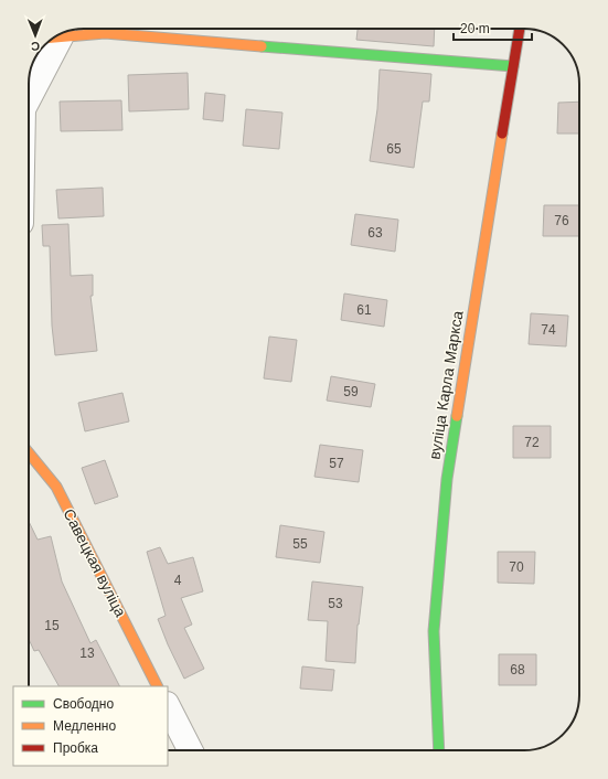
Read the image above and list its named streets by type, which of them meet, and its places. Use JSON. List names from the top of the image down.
{
  "streets": {
    "main road": ["вуліца Карла Маркса", "Савецкая вуліца"]
  },
  "house_numbers": [
    "65",
    "76",
    "63",
    "61",
    "74",
    "59",
    "72",
    "57",
    "55",
    "70",
    "4",
    "53",
    "15",
    "13",
    "68"
  ],
  "legend": ["Свободно", "Медленно", "Пробка"],
  "scale_bar": "20 m",
  "north": "bottom"
}
